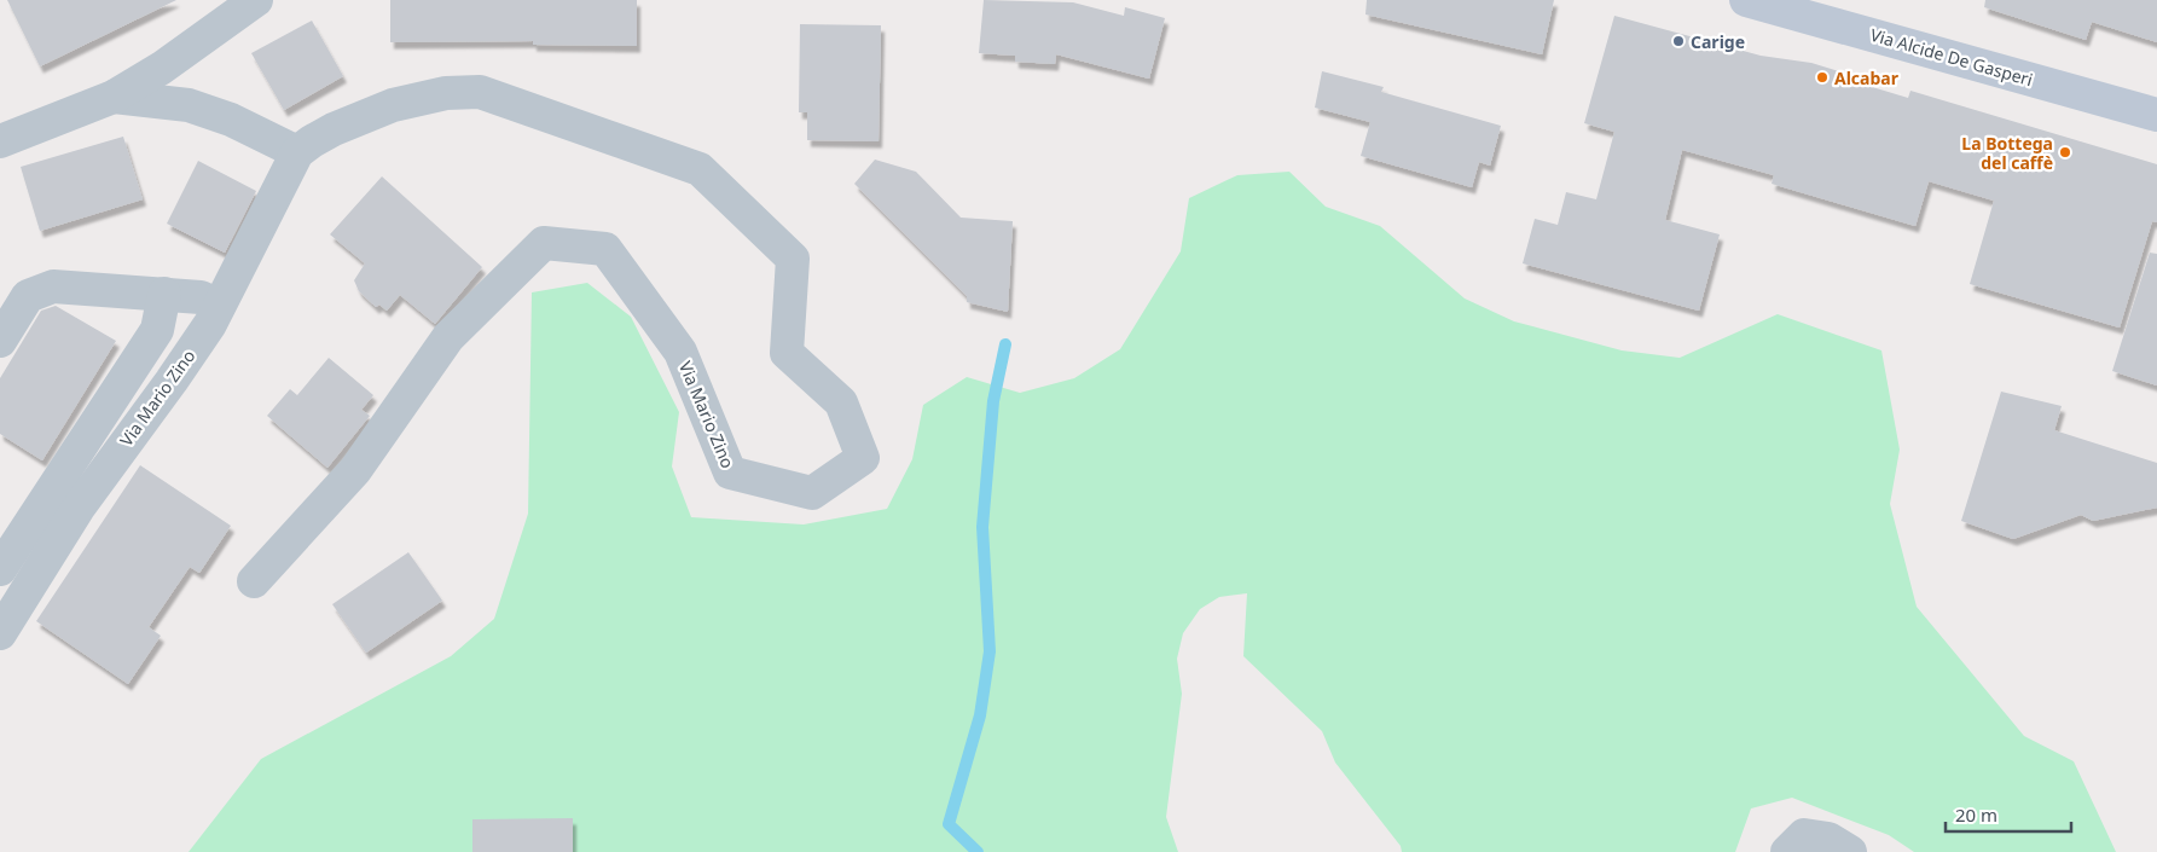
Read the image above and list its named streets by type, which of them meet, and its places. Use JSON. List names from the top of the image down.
{
  "streets": {
    "main road": ["Via Alcide De Gasperi"],
    "street": ["Via Mario Zino"]
  },
  "places": ["Carige", "Alcabar", "La Bottega del caffè"],
  "scale_bar": "20 m"
}
